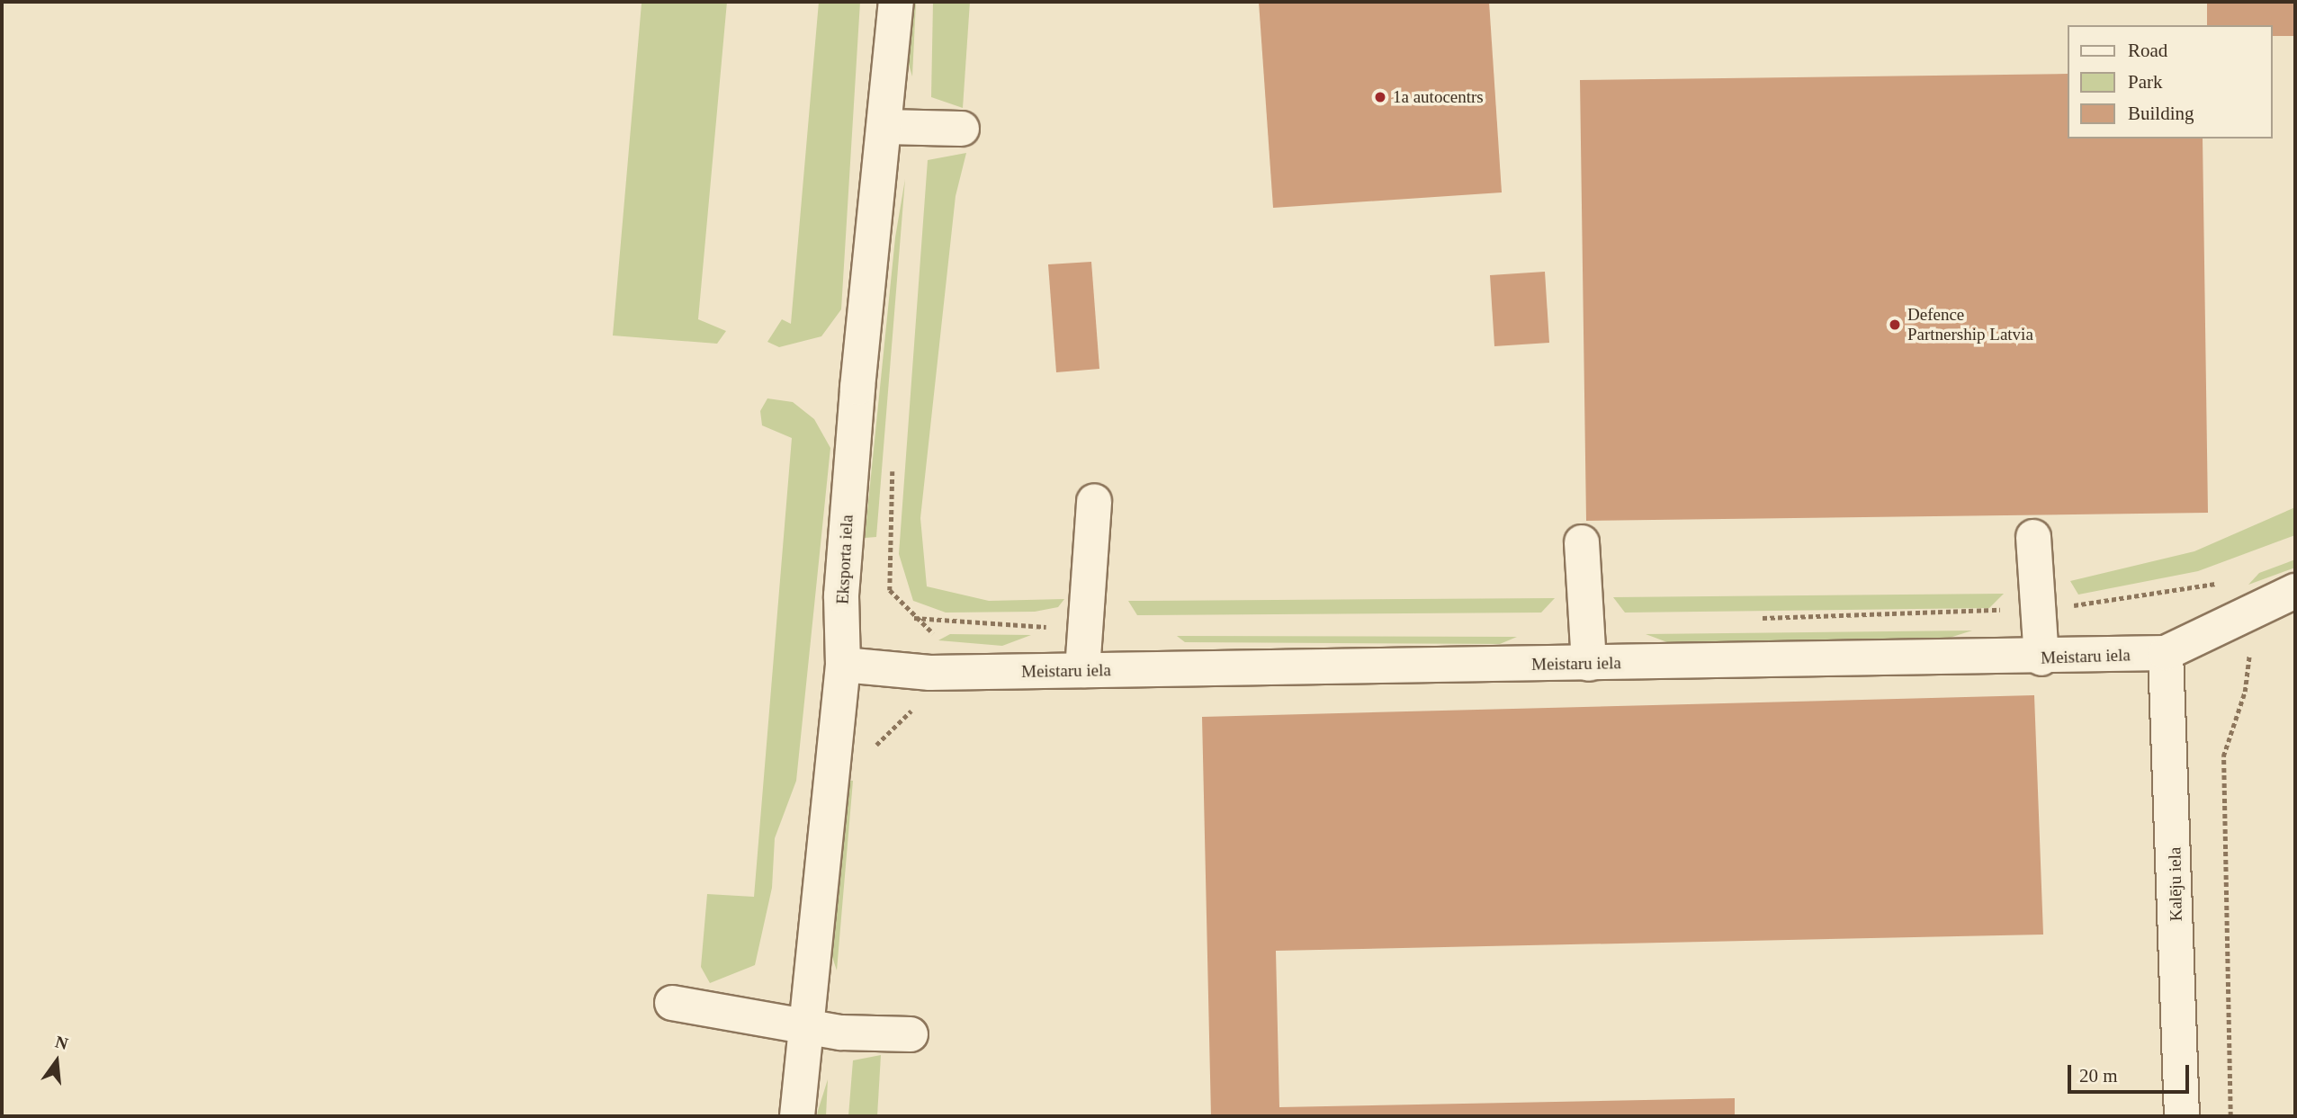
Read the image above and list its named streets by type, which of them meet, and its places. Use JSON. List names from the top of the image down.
{
  "streets": {
    "street": ["Eksporta iela", "Meistaru iela", "Kalēju iela"]
  },
  "crossings": [
    ["Eksporta iela", "Meistaru iela"],
    ["Meistaru iela", "Kalēju iela"]
  ],
  "places": ["1a autocentrs", "Defence Partnership Latvia"],
  "legend": ["Road", "Park", "Building"],
  "scale_bar": "20 m",
  "north": "top"
}
